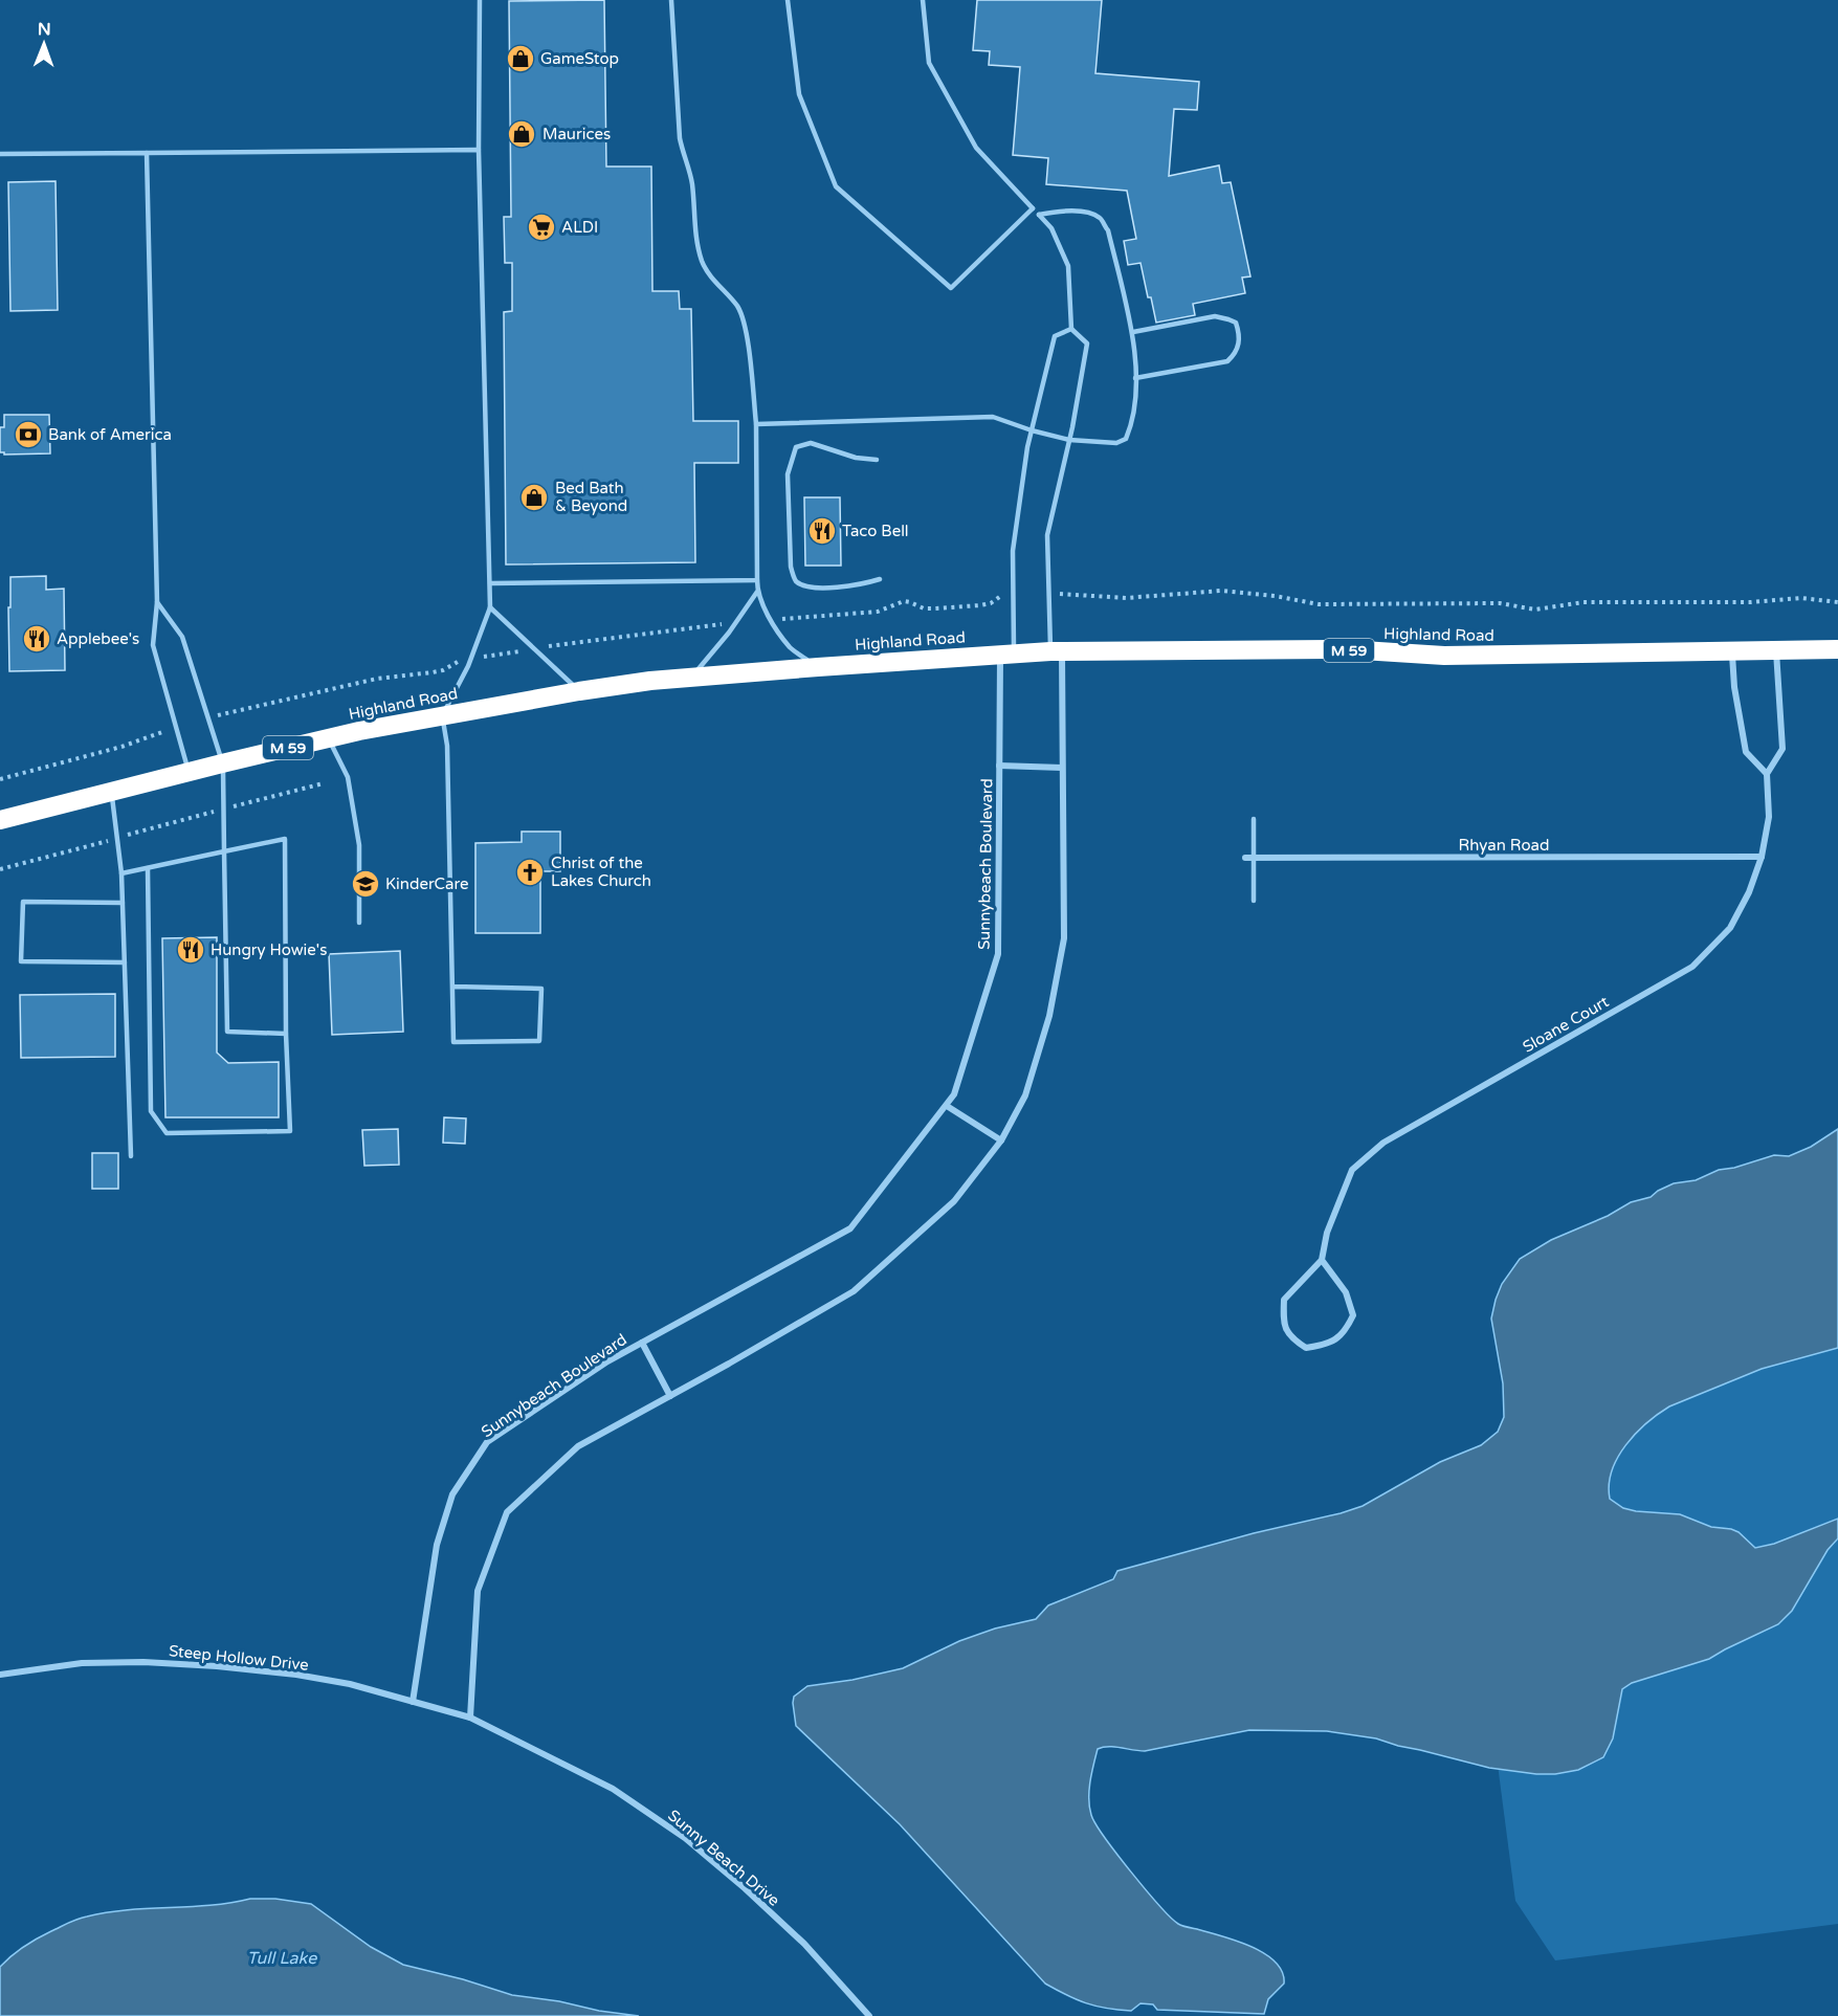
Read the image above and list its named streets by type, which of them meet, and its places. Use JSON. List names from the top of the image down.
{
  "streets": {
    "highway": ["Highland Road", "M 59"],
    "street": [
      "Rhyan Road",
      "Sunnybeach Boulevard",
      "Sloane Court",
      "Steep Hollow Drive",
      "Sunny Beach Drive"
    ]
  },
  "crossings": [
    ["Highland Road", "Sunnybeach Boulevard"],
    ["Rhyan Road", "Sloane Court"],
    ["Sunnybeach Boulevard", "Steep Hollow Drive"],
    ["Steep Hollow Drive", "Sunny Beach Drive"]
  ],
  "water": ["Tull Lake"],
  "places": {
    "shop": ["GameStop", "Maurices", "Bed Bath & Beyond"],
    "supermarket": ["ALDI"],
    "bank": ["Bank of America"],
    "restaurant": ["Taco Bell", "Applebee's", "Hungry Howie's"],
    "church": ["Christ of the Lakes Church"],
    "school or university": ["KinderCare"]
  },
  "north": "top"
}
